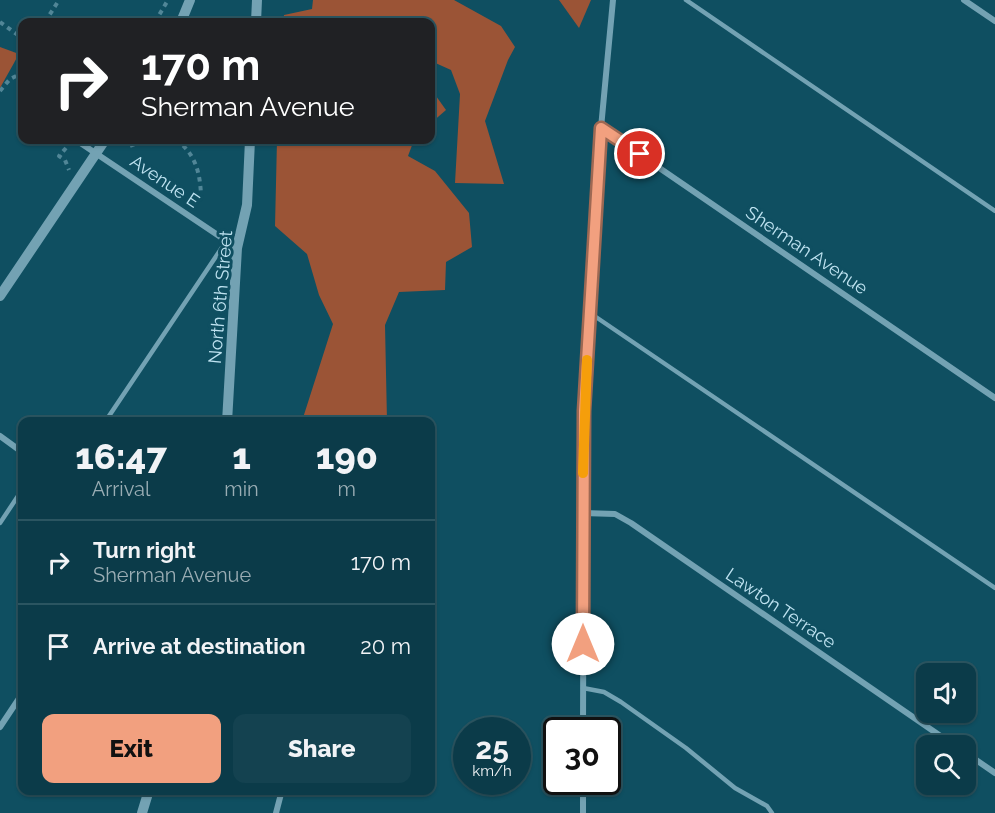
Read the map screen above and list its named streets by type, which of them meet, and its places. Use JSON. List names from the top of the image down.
{
  "streets": {
    "street": [
      "Avenue E",
      "Sherman Avenue",
      "North 6th Street",
      "Lawton Terrace"
    ]
  },
  "crossings": [
    ["Avenue E", "North 6th Street"]
  ],
  "page": {
    "turn": ["170 m", "Sherman Avenue"],
    "eta": [
      "16:47",
      "Arrival",
      "1",
      "min",
      "190",
      "m"
    ],
    "list": [
      {
        "name": "Turn right",
        "note": "Sherman Avenue",
        "value": "170 m"
      },
      {
        "name": "Arrive at destination",
        "value": "20 m"
      }
    ],
    "buttons": ["Exit", "Share"],
    "speed": "25 km/h",
    "limit": "30"
  }
}
